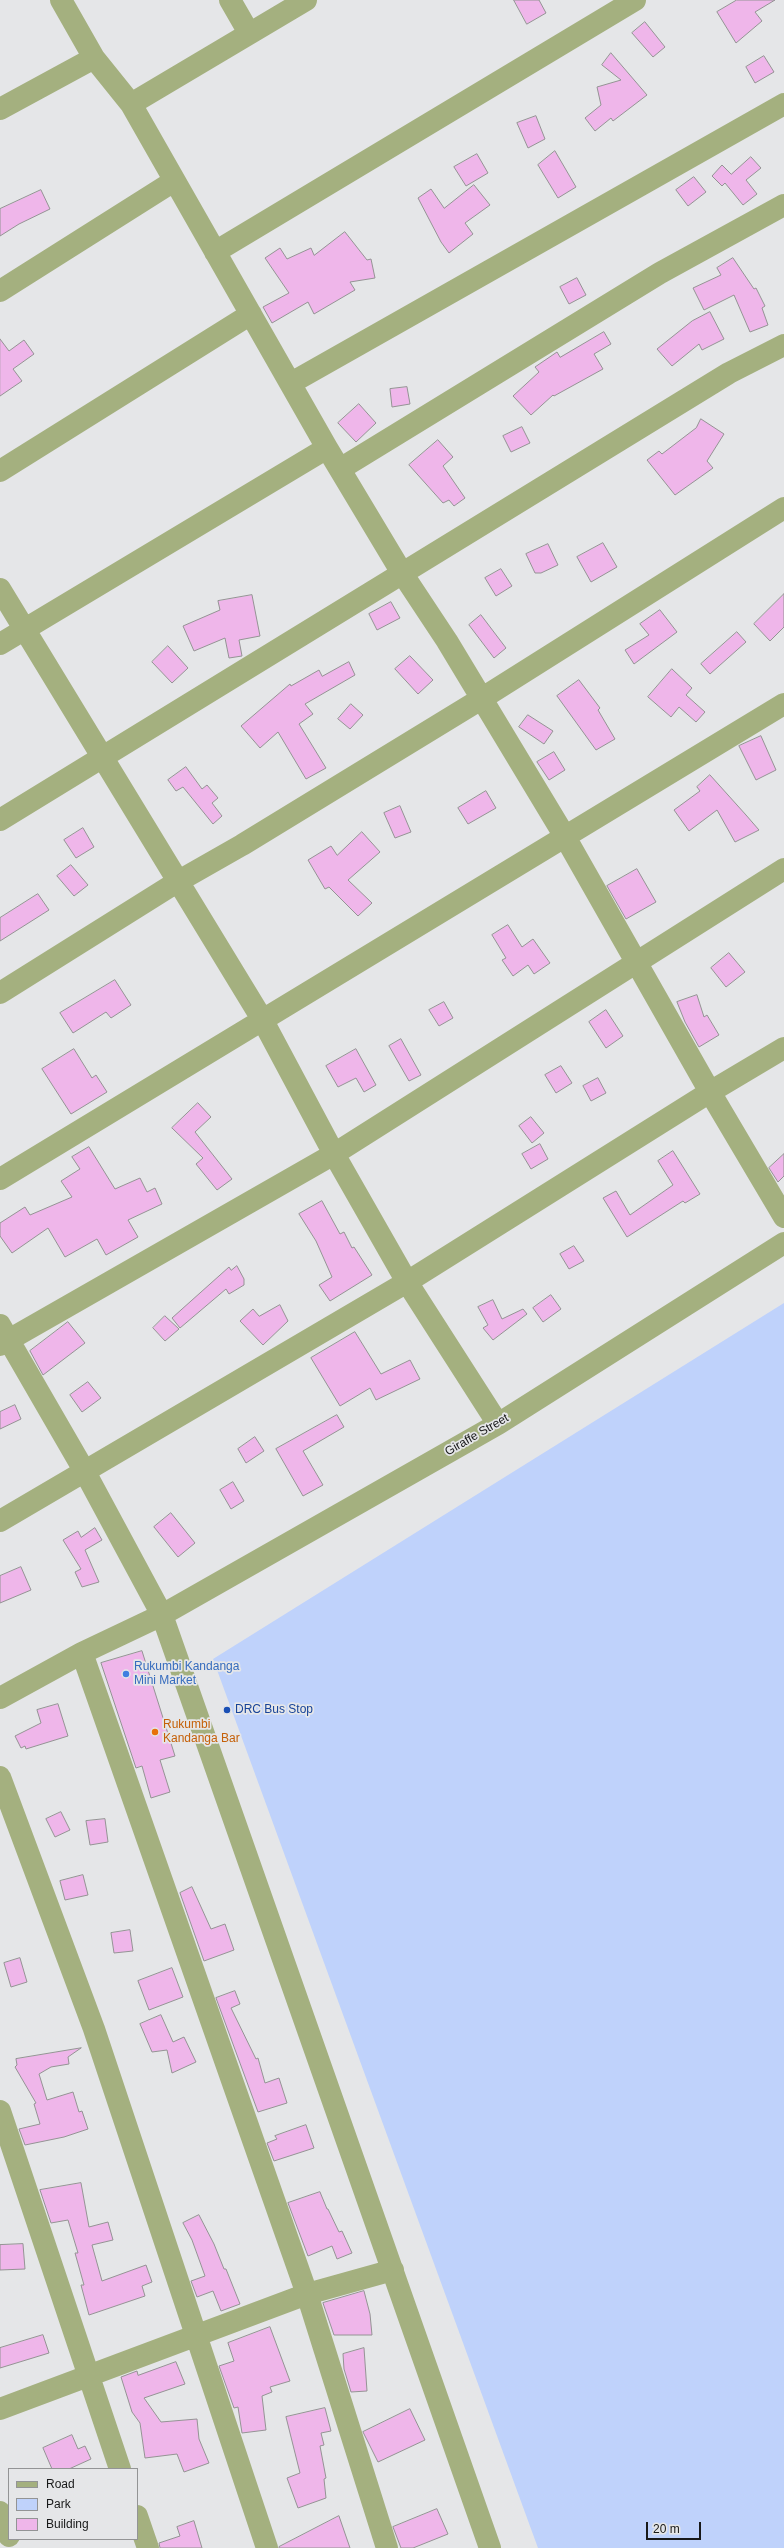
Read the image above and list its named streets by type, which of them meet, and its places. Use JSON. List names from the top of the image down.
{
  "streets": {
    "street": ["Giraffe Street"]
  },
  "places": ["Rukumbi Kandanga Mini Market", "DRC Bus Stop", "Rukumbi Kandanga Bar"],
  "legend": ["Road", "Park", "Building"],
  "scale_bar": "20 m"
}
